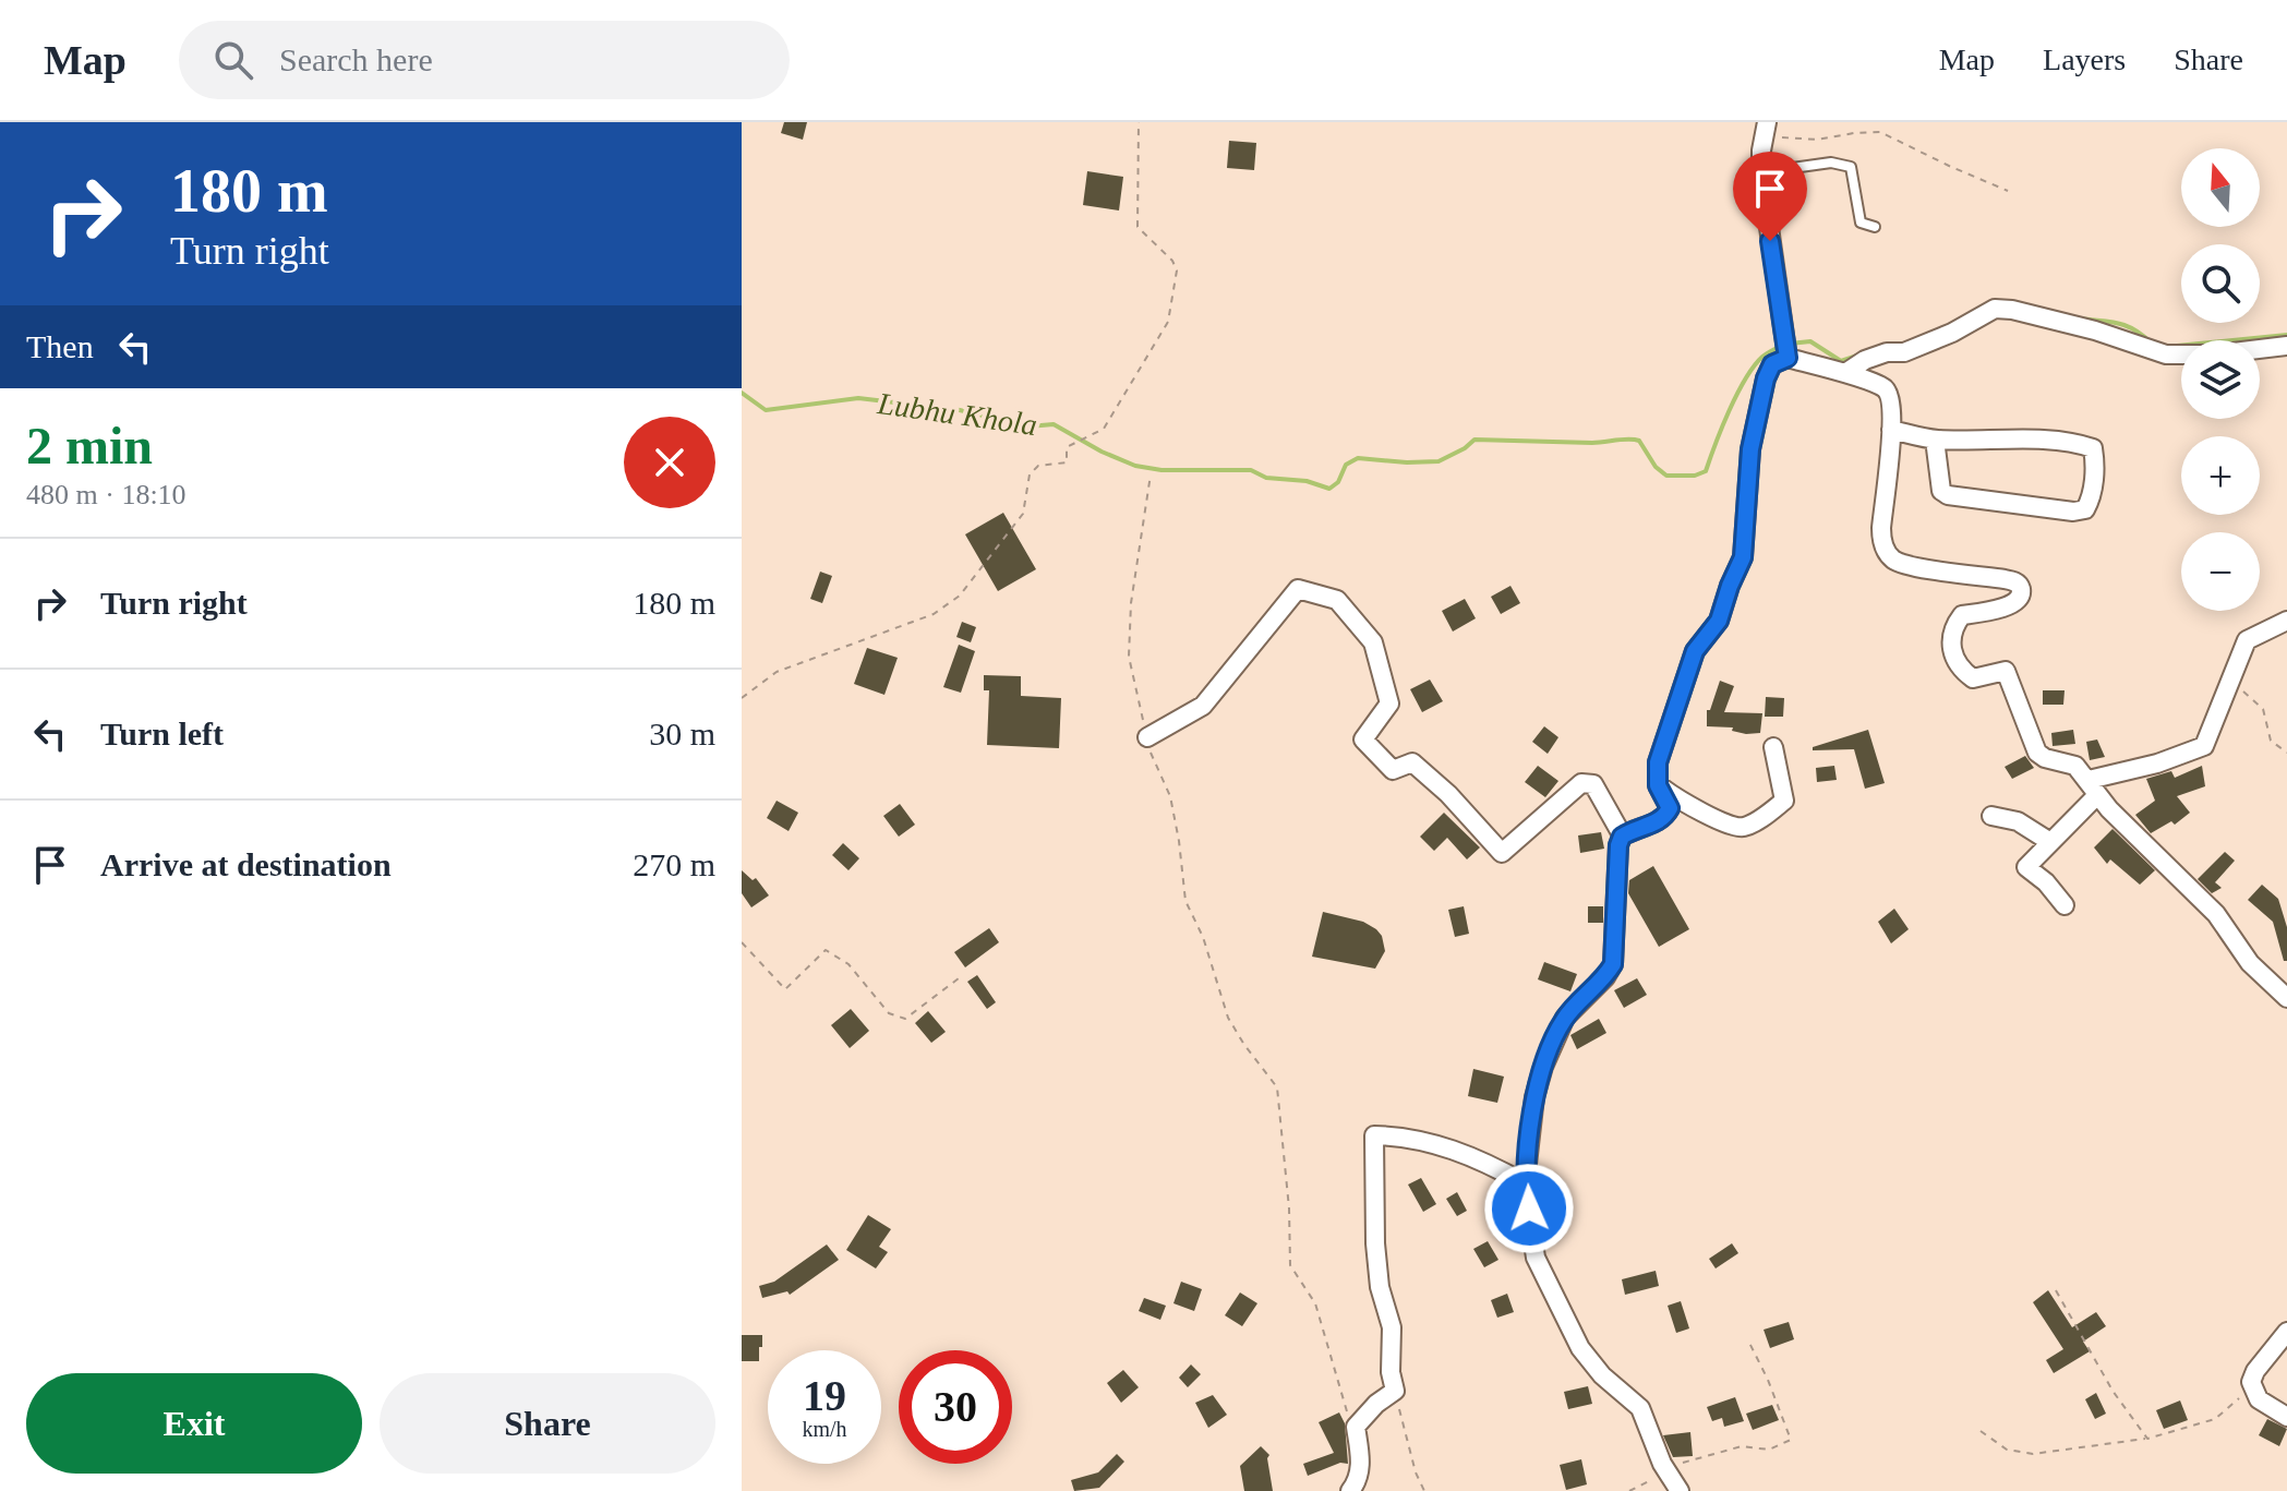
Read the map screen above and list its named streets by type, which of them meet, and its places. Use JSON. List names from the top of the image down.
{
  "water": ["Lubhu Khola"],
  "north": "top",
  "page": {
    "header": "Map",
    "search": "Search here",
    "nav": ["Map", "Layers", "Share"],
    "turn": ["180 m", "Turn right"],
    "map_buttons": ["+", "−"],
    "then": "Then",
    "heading": ["2 min", "480 m · 18:10"],
    "list": [
      {
        "name": "Turn right",
        "value": "180 m"
      },
      {
        "name": "Turn left",
        "value": "30 m"
      },
      {
        "name": "Arrive at destination",
        "value": "270 m"
      }
    ],
    "speed": "19 km/h",
    "limit": "30",
    "buttons": ["Exit", "Share"]
  }
}
